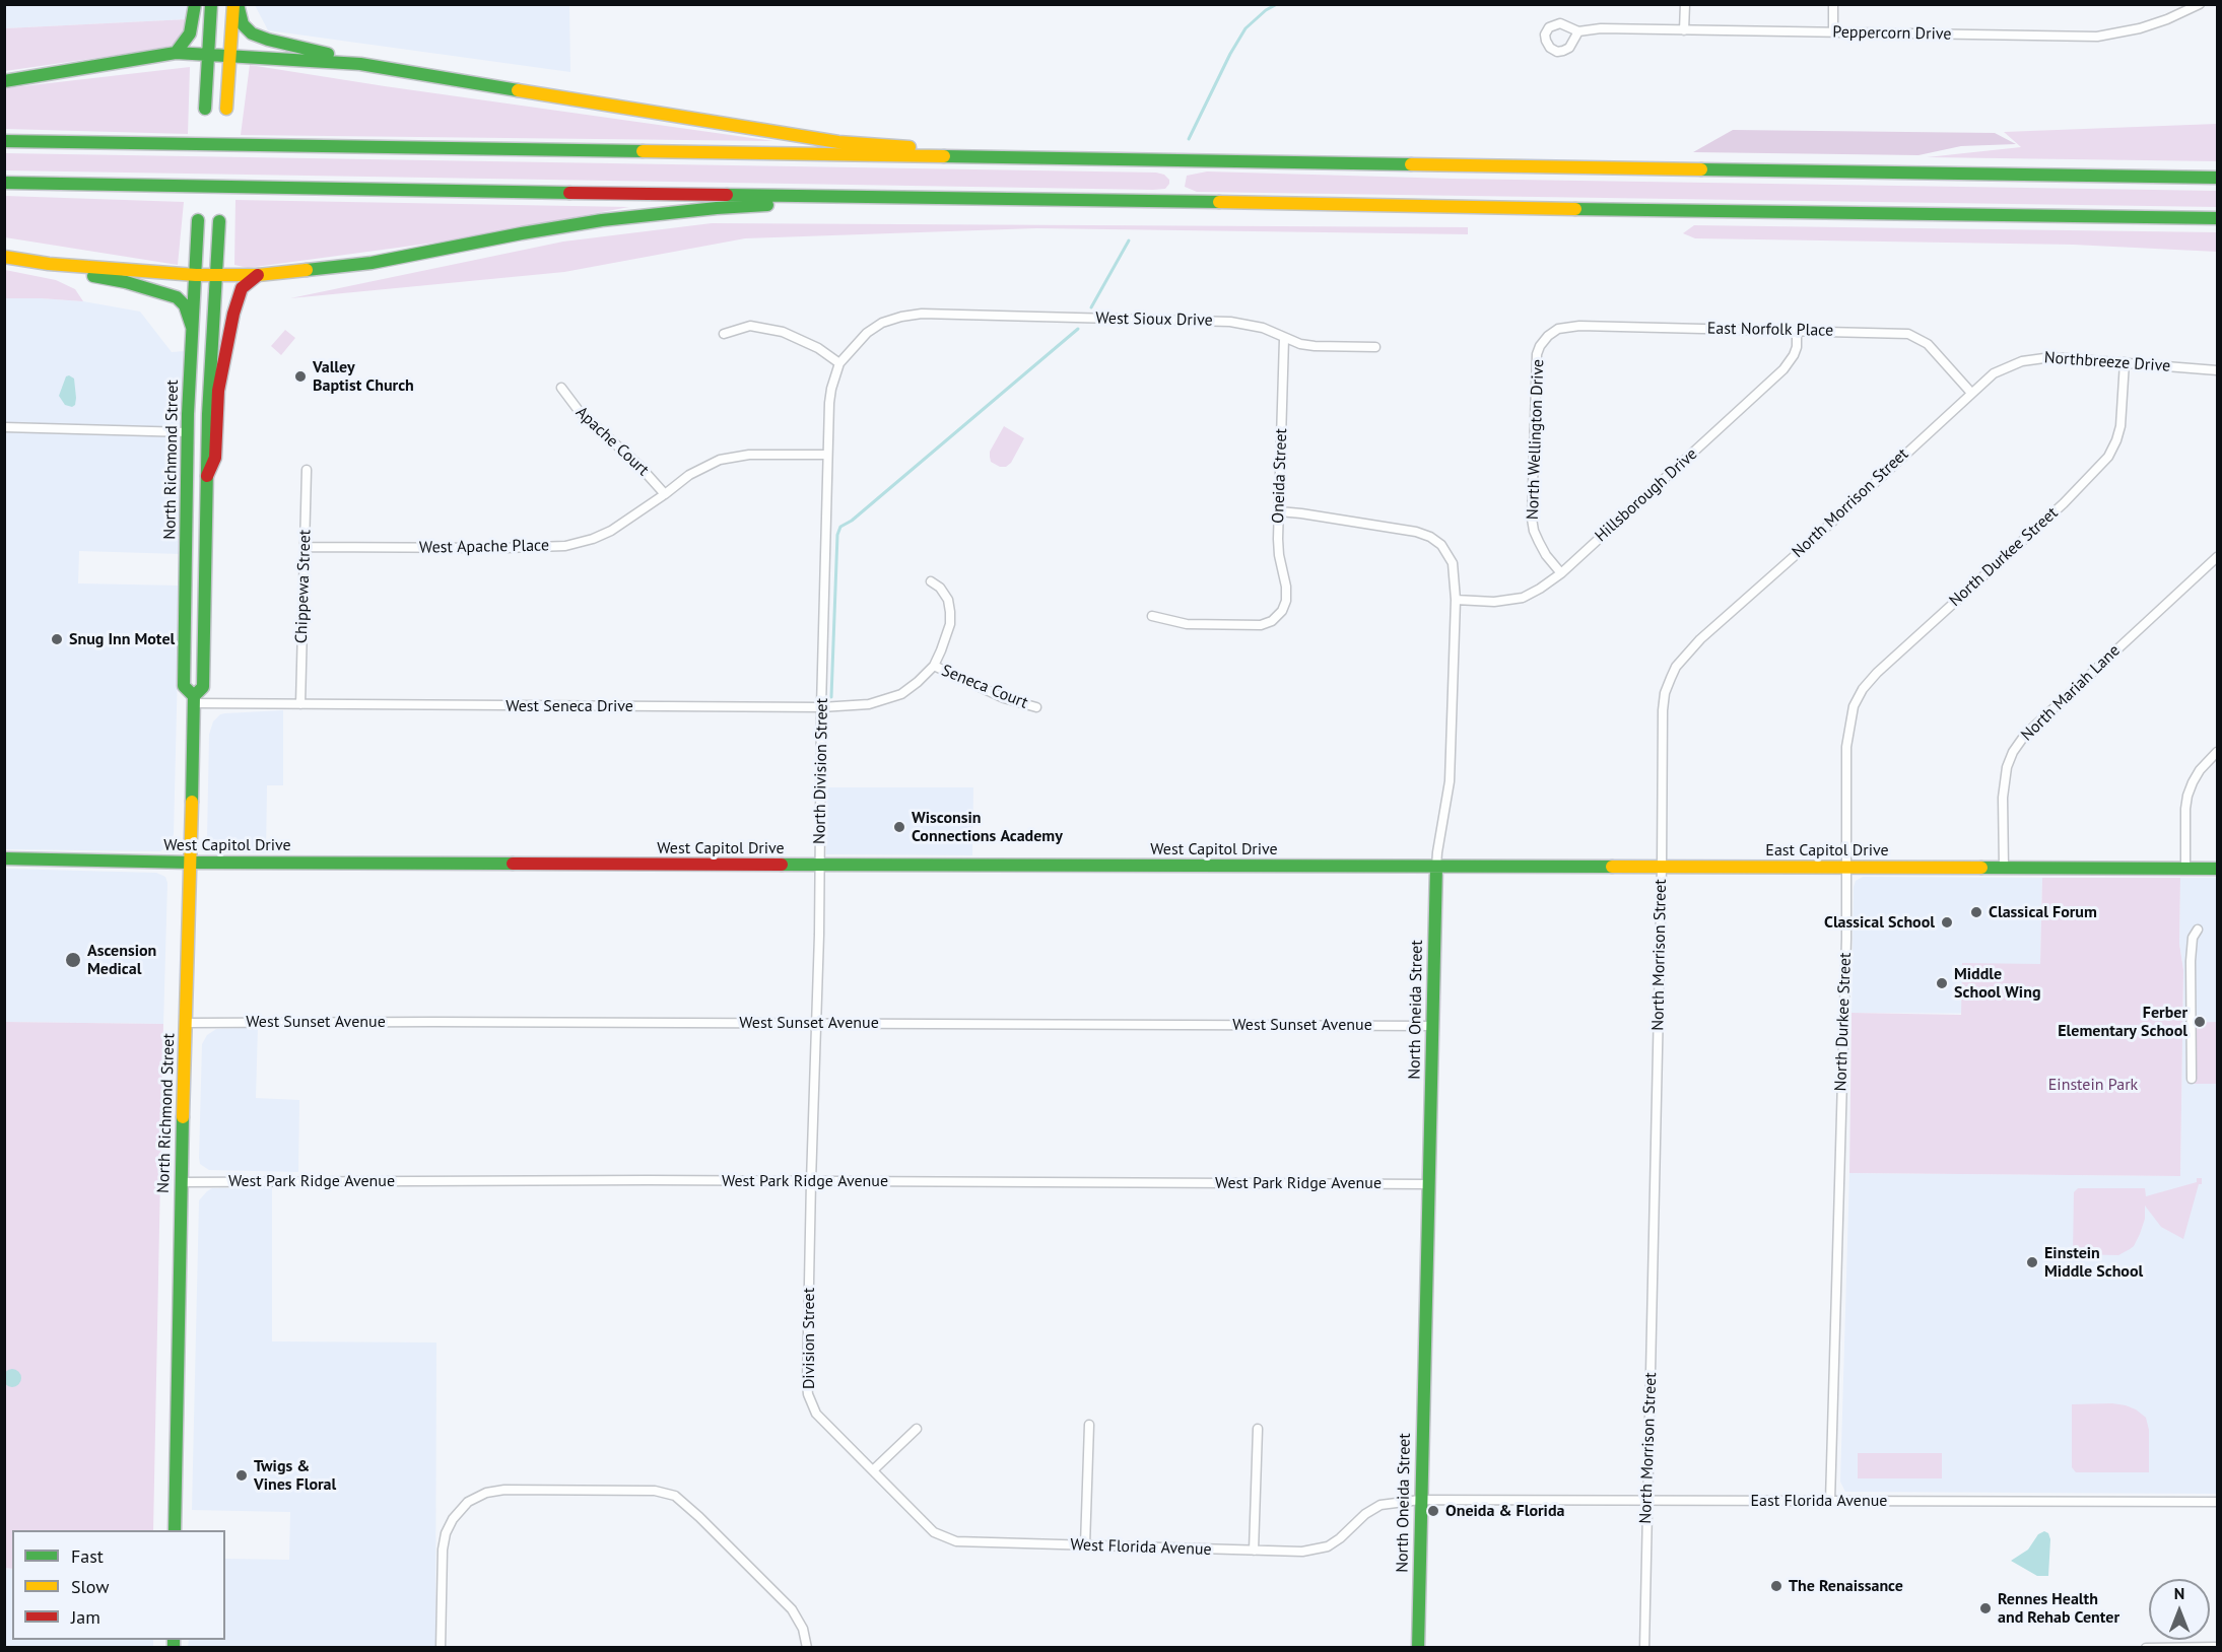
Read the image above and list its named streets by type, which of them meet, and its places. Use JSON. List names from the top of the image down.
{
  "streets": {
    "main road": [
      "North Richmond Street",
      "West Capitol Drive",
      "East Capitol Drive",
      "North Oneida Street"
    ],
    "street": [
      "Peppercorn Drive",
      "West Sioux Drive",
      "East Norfolk Place",
      "Northbreeze Drive",
      "North Wellington Drive",
      "Apache Court",
      "Oneida Street",
      "Hillsborough Drive",
      "North Morrison Street",
      "West Apache Place",
      "North Durkee Street",
      "Chippewa Street",
      "Seneca Court",
      "North Mariah Lane",
      "West Seneca Drive",
      "North Division Street",
      "West Sunset Avenue",
      "West Park Ridge Avenue",
      "Division Street",
      "East Florida Avenue",
      "West Florida Avenue"
    ]
  },
  "crossings": [
    ["West Sioux Drive", "Oneida Street"],
    ["West Sioux Drive", "North Division Street"],
    ["East Norfolk Place", "Northbreeze Drive"],
    ["East Norfolk Place", "North Wellington Drive"],
    ["East Norfolk Place", "Hillsborough Drive"],
    ["East Norfolk Place", "North Morrison Street"],
    ["Northbreeze Drive", "North Morrison Street"],
    ["Northbreeze Drive", "North Durkee Street"],
    ["North Wellington Drive", "Hillsborough Drive"],
    ["Apache Court", "West Apache Place"],
    ["North Richmond Street", "West Seneca Drive"],
    ["North Richmond Street", "West Capitol Drive"],
    ["North Richmond Street", "West Sunset Avenue"],
    ["North Richmond Street", "West Park Ridge Avenue"],
    ["Oneida Street", "North Oneida Street"],
    ["Hillsborough Drive", "North Oneida Street"],
    ["North Morrison Street", "East Capitol Drive"],
    ["North Morrison Street", "East Florida Avenue"],
    ["West Apache Place", "Chippewa Street"],
    ["West Apache Place", "North Division Street"],
    ["North Durkee Street", "East Capitol Drive"],
    ["North Durkee Street", "East Florida Avenue"],
    ["Chippewa Street", "West Seneca Drive"],
    ["Seneca Court", "West Seneca Drive"],
    ["North Mariah Lane", "East Capitol Drive"],
    ["West Seneca Drive", "North Division Street"],
    ["North Division Street", "West Capitol Drive"],
    ["North Division Street", "West Sunset Avenue"],
    ["North Division Street", "West Park Ridge Avenue"],
    ["North Division Street", "Division Street"],
    ["West Capitol Drive", "East Capitol Drive"],
    ["West Capitol Drive", "North Oneida Street"],
    ["East Capitol Drive", "North Oneida Street"],
    ["North Oneida Street", "West Sunset Avenue"],
    ["North Oneida Street", "West Park Ridge Avenue"],
    ["North Oneida Street", "East Florida Avenue"],
    ["North Oneida Street", "West Florida Avenue"],
    ["West Park Ridge Avenue", "Division Street"],
    ["Division Street", "West Florida Avenue"],
    ["East Florida Avenue", "West Florida Avenue"]
  ],
  "parks": ["Einstein Park"],
  "places": [
    "Valley Baptist Church",
    "Snug Inn Motel",
    "Wisconsin Connections Academy",
    "Classical Forum",
    "Classical School",
    "Ascension Medical",
    "Middle School Wing",
    "Ferber Elementary School",
    "Einstein Middle School",
    "Twigs & Vines Floral",
    "Oneida & Florida",
    "The Renaissance",
    "Rennes Health and Rehab Center"
  ],
  "legend": ["Fast", "Slow", "Jam"],
  "north": "top"
}
